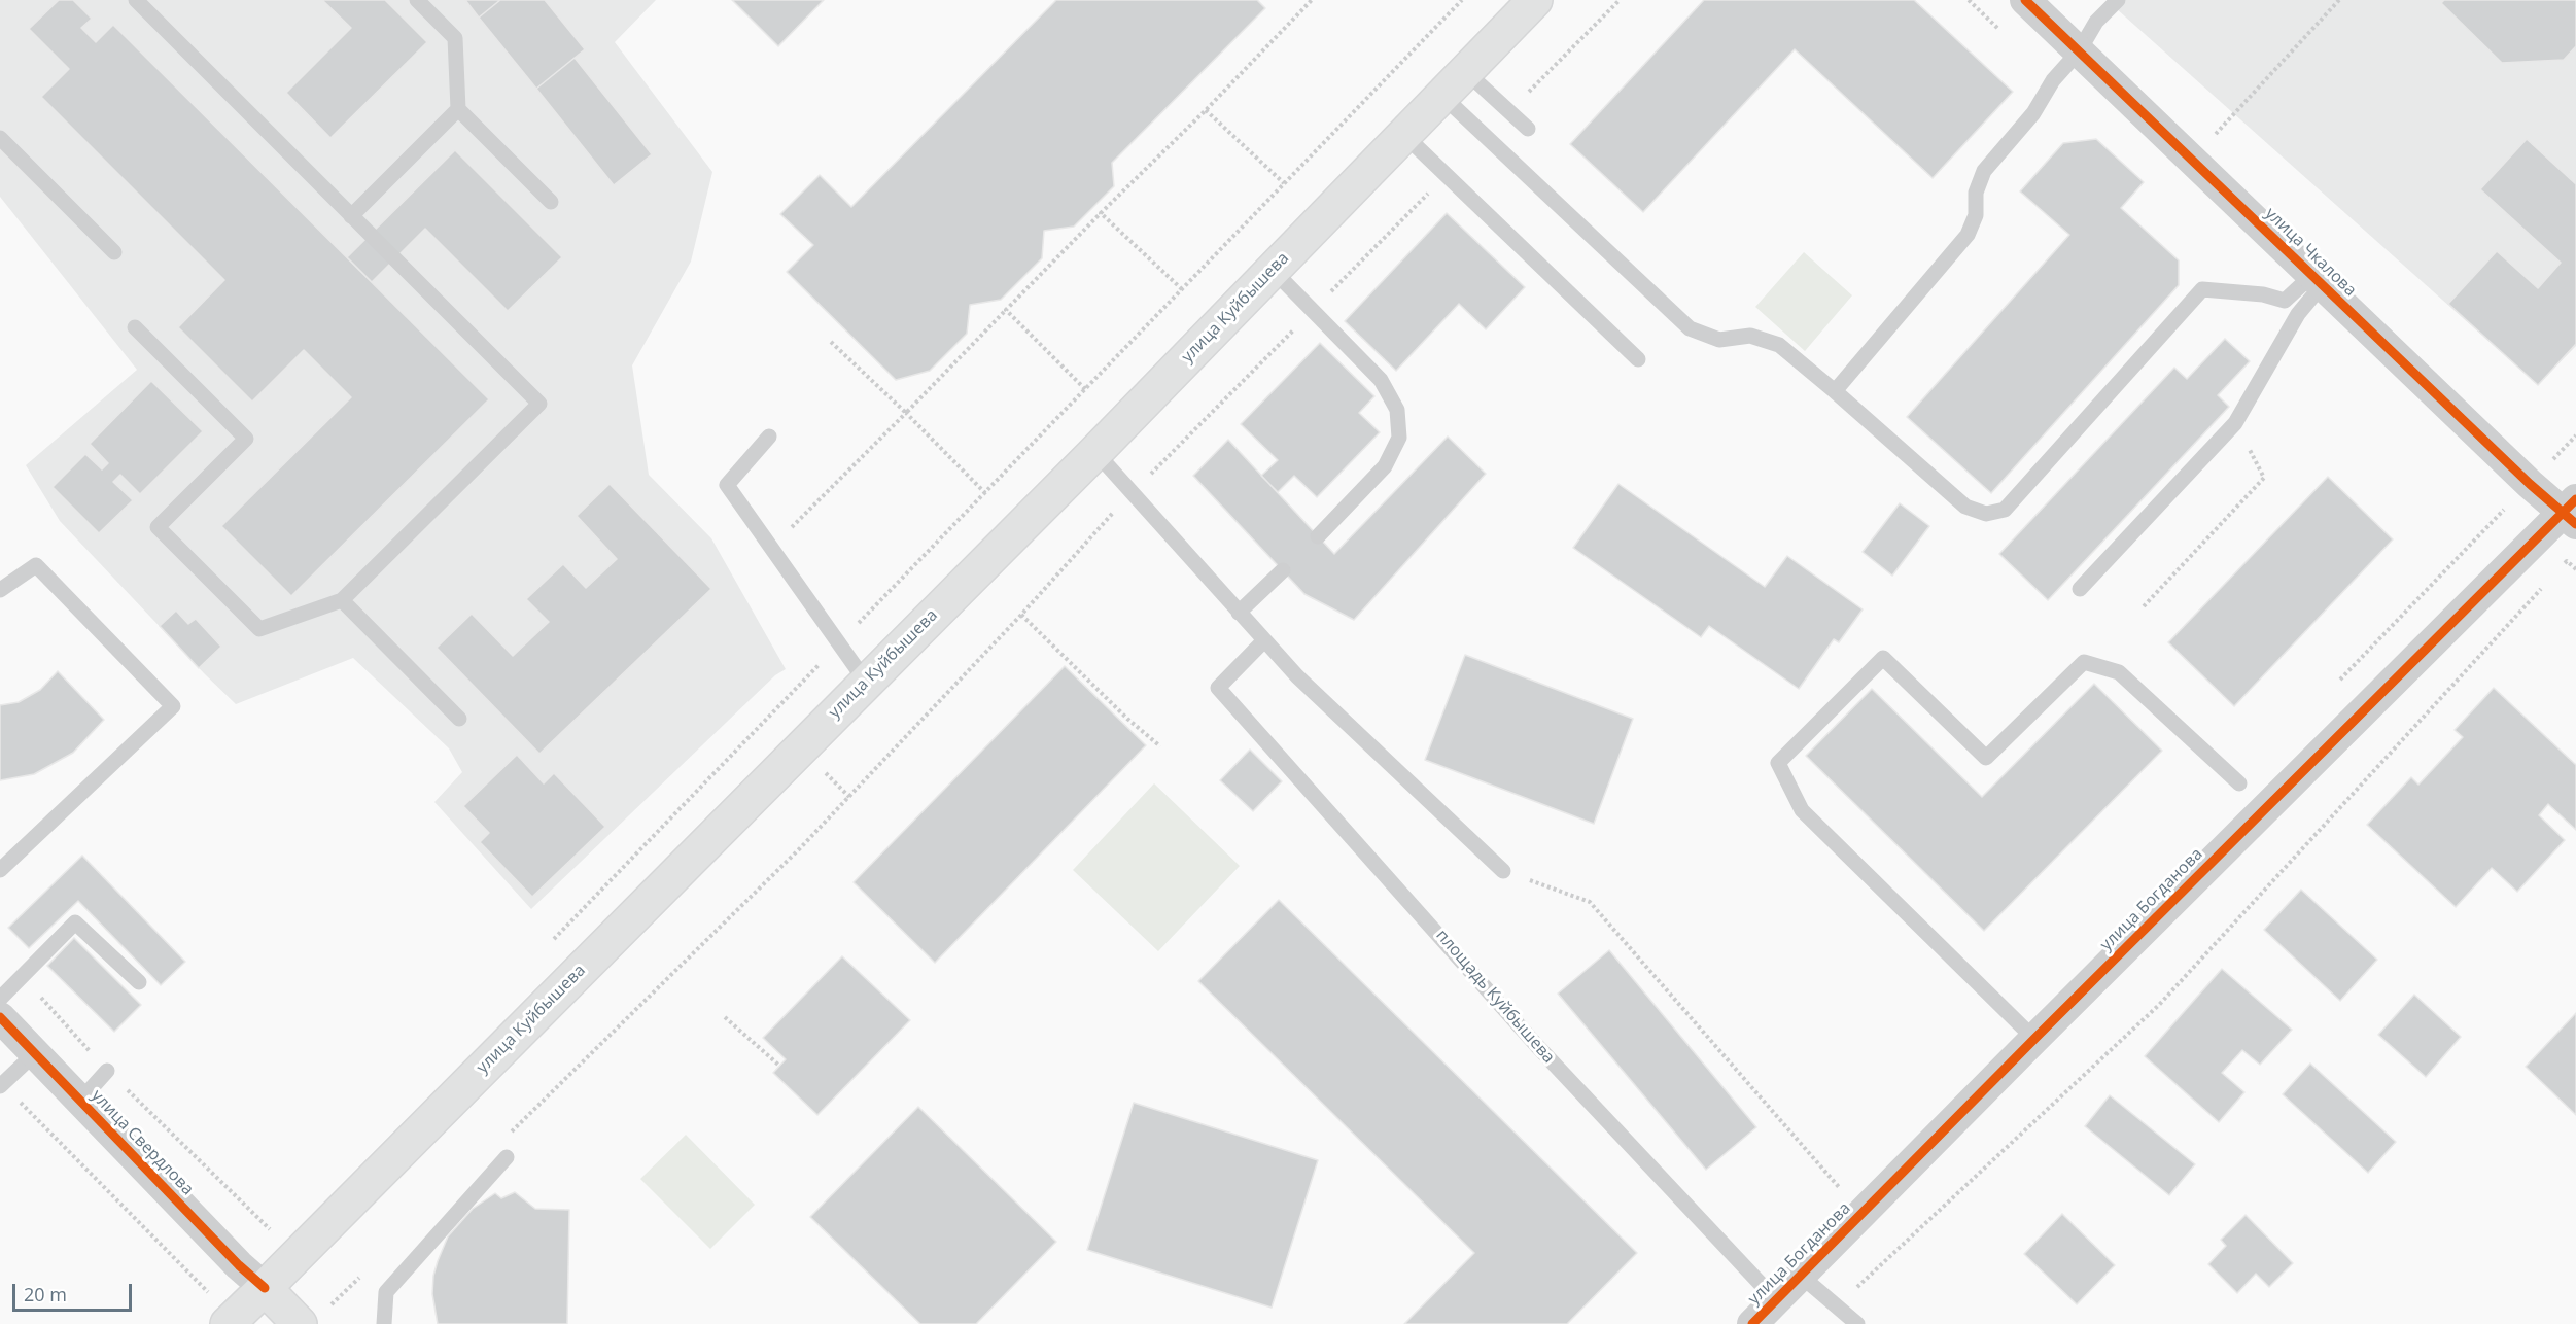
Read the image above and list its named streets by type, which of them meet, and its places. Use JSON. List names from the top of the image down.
{
  "streets": {
    "main road": ["улица Куйбышева", "улица Свердлова"],
    "street": ["улица Чкалова", "улица Богданова"],
    "lane": ["площадь Куйбышева"]
  },
  "crossings": [
    ["улица Чкалова", "улица Богданова"],
    ["улица Куйбышева", "улица Свердлова"],
    ["улица Богданова", "площадь Куйбышева"]
  ],
  "scale_bar": "20 m"
}
